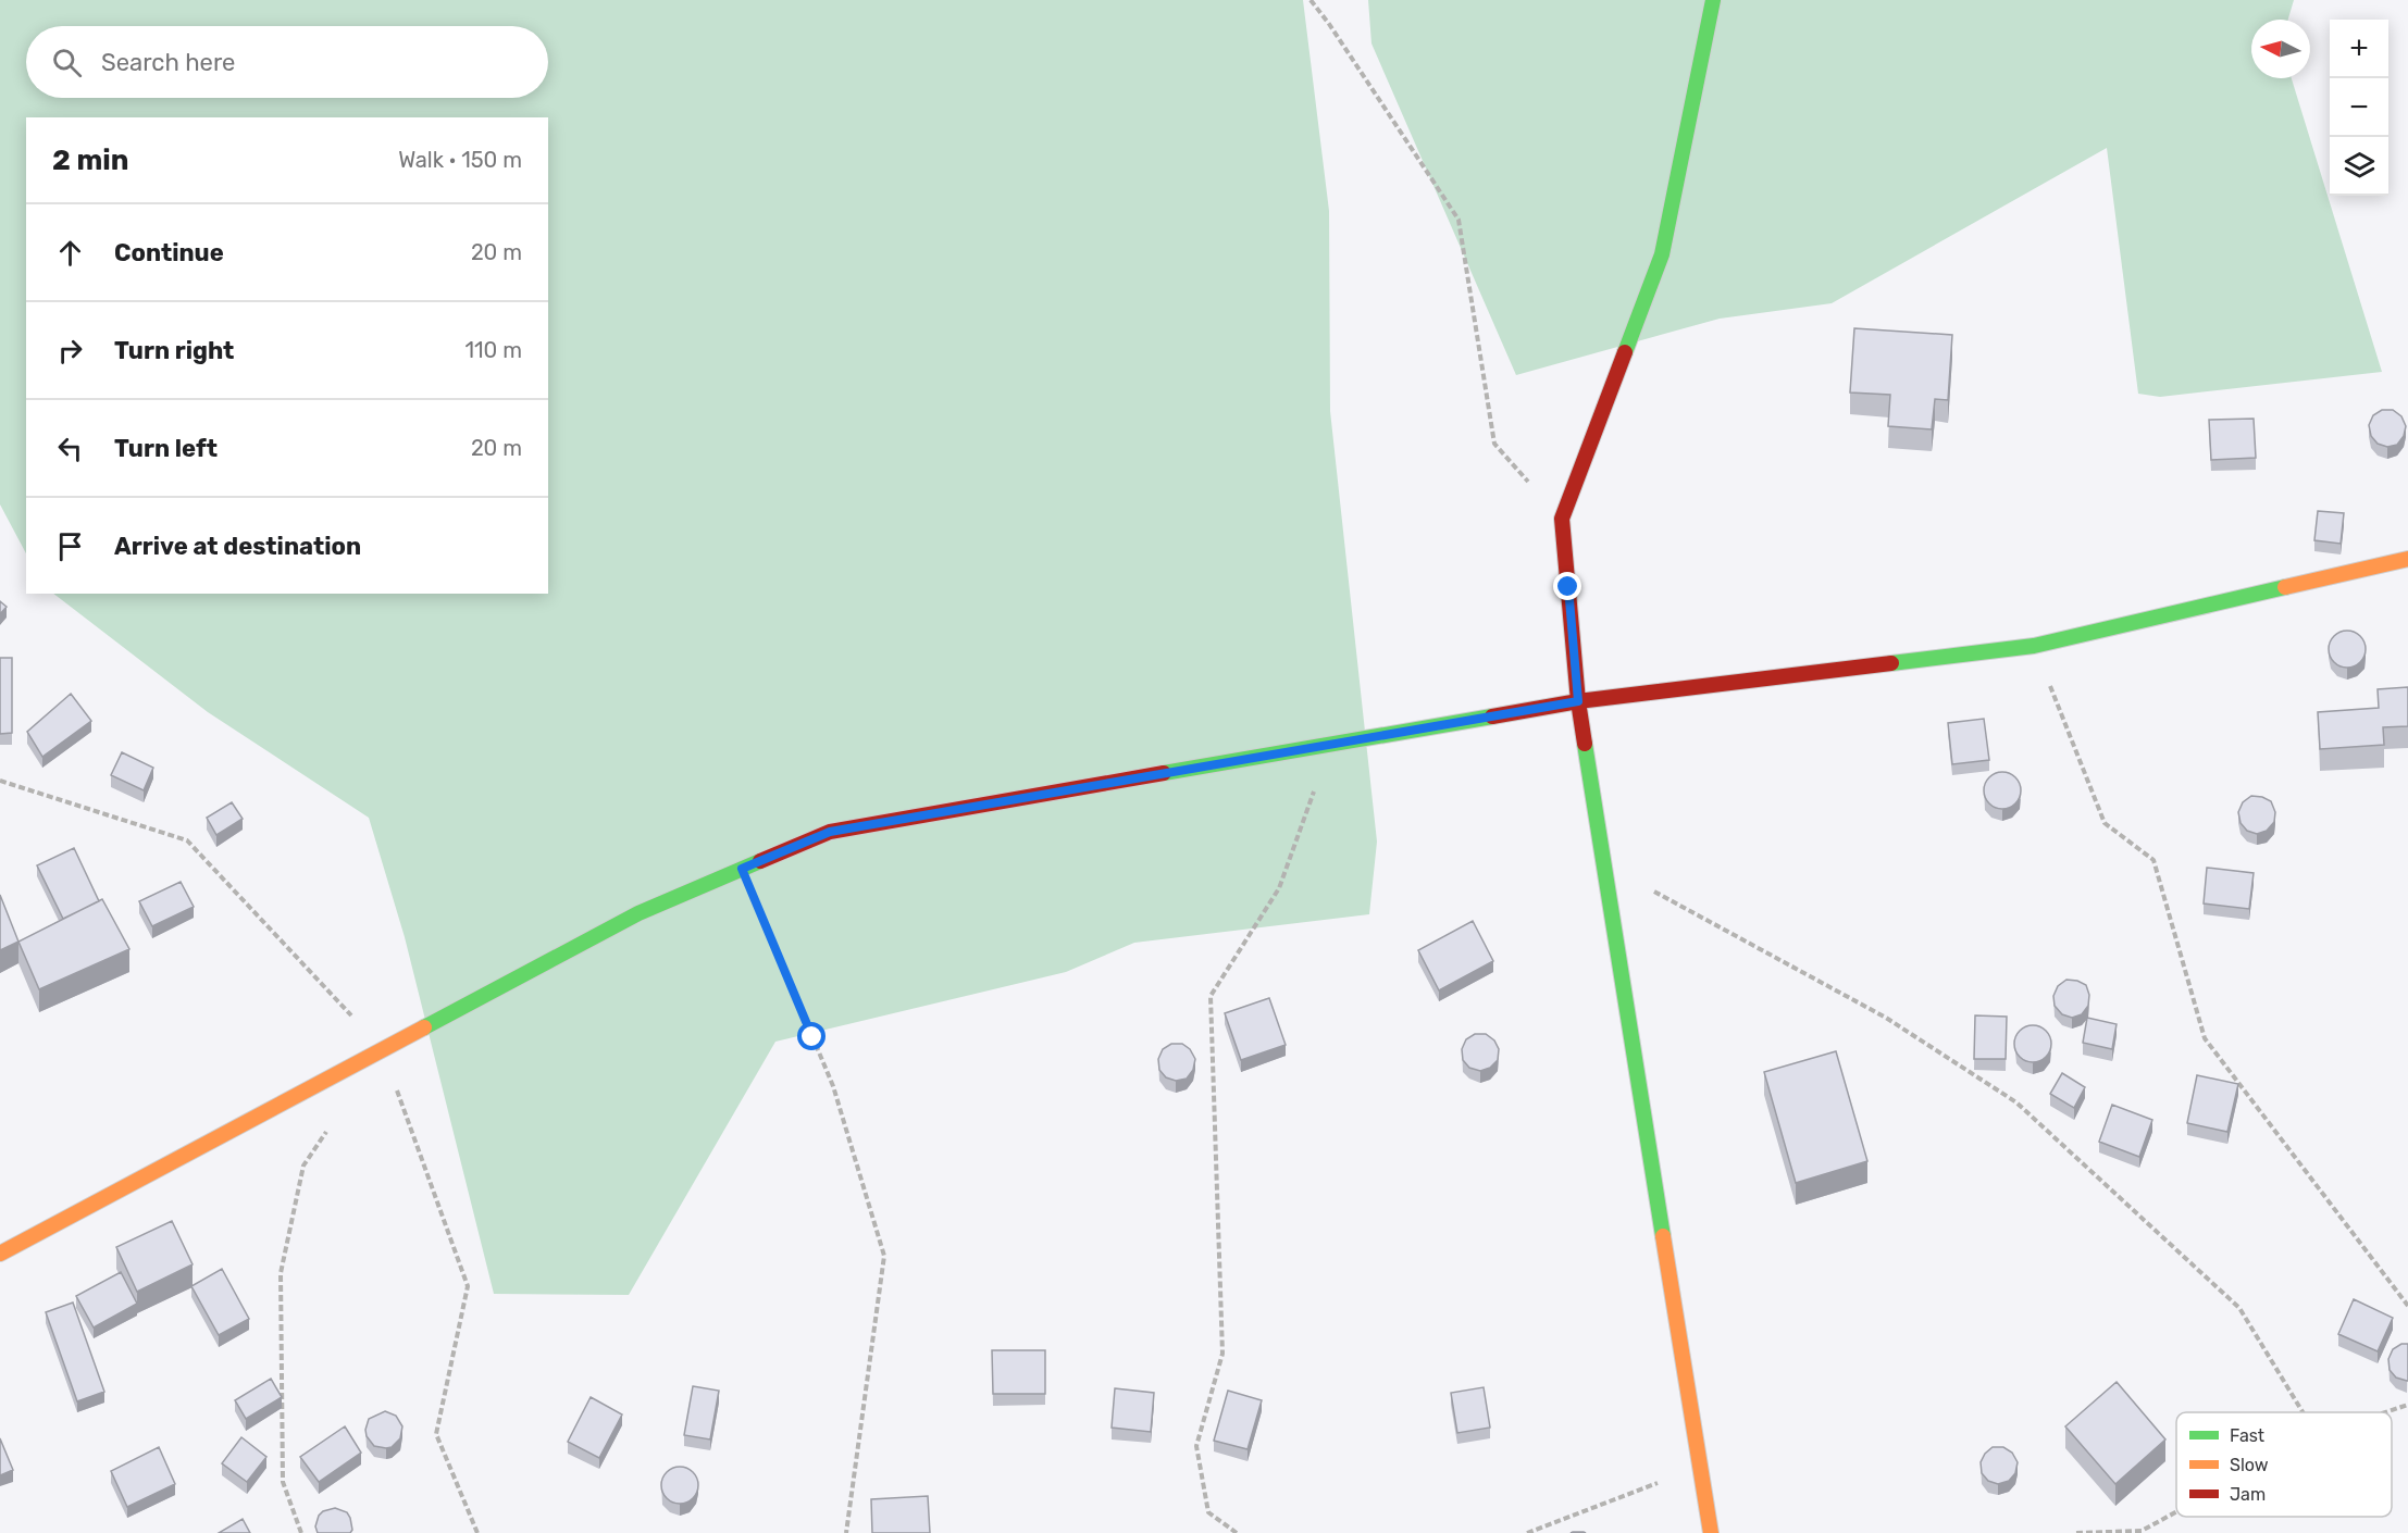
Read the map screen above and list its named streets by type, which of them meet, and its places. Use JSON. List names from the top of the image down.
{
  "legend": ["Fast", "Slow", "Jam"],
  "north": "left",
  "page": {
    "map_buttons": ["+", "−"],
    "search": "Search here",
    "heading": ["2 min", "Walk · 150 m"],
    "list": [
      ["Continue", "20 m"],
      ["Turn right", "110 m"],
      ["Turn left", "20 m"],
      "Arrive at destination"
    ]
  }
}
